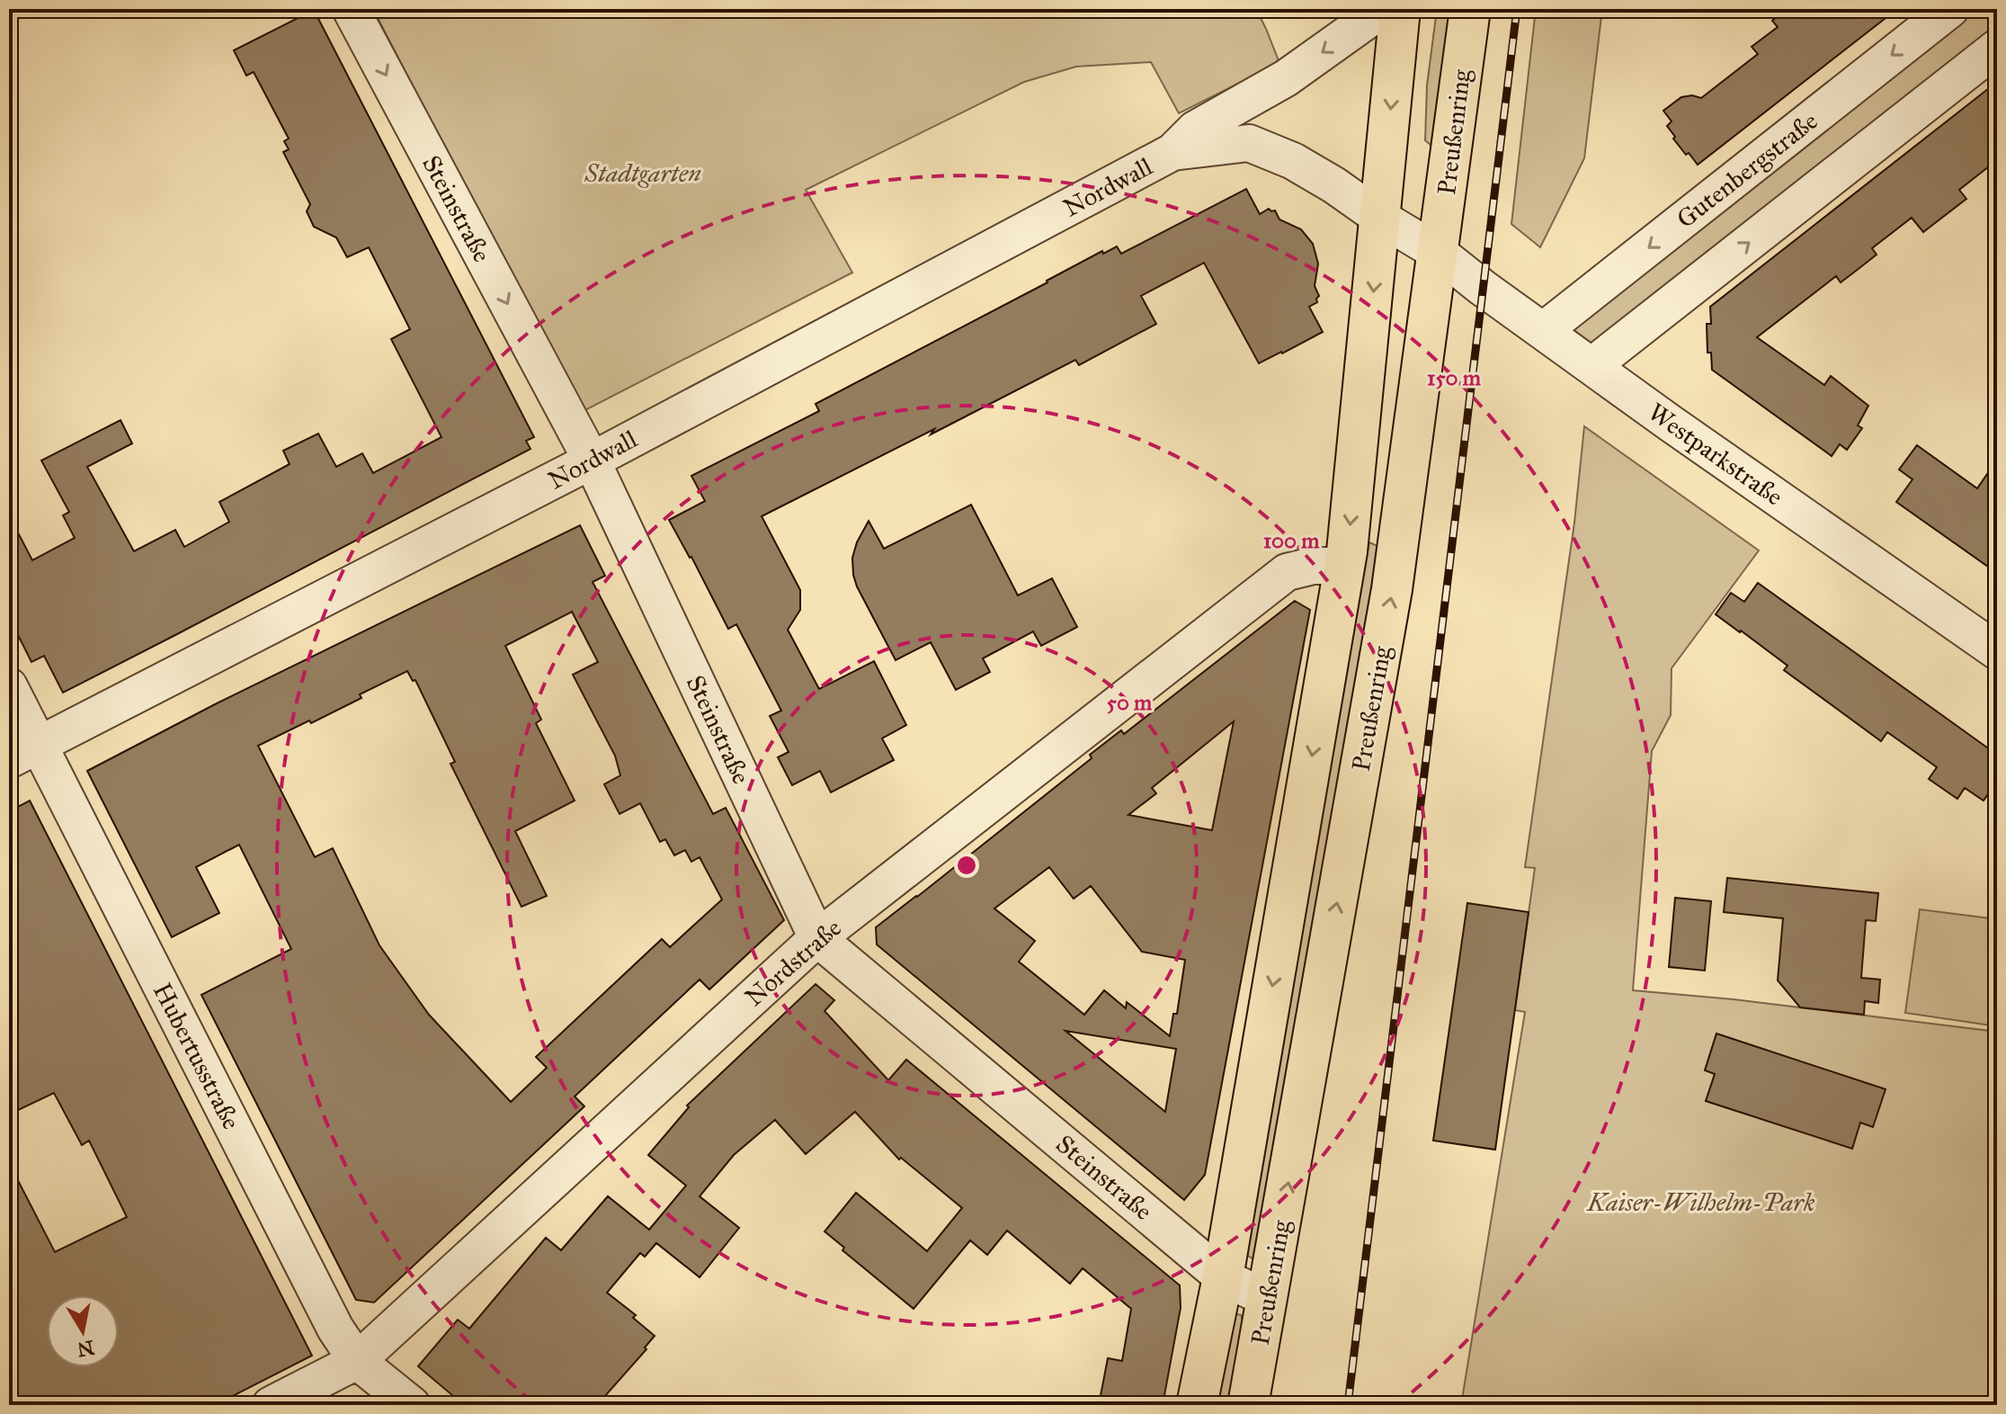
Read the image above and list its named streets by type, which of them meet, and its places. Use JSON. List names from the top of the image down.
{
  "streets": {
    "main road": ["Preußenring"],
    "street": [
      "Gutenbergstraße",
      "Nordwall",
      "Steinstraße",
      "Westparkstraße",
      "Nordstraße",
      "Hubertusstraße"
    ]
  },
  "crossings": [
    ["Preußenring", "Nordwall"],
    ["Preußenring", "Steinstraße"],
    ["Preußenring", "Westparkstraße"],
    ["Preußenring", "Nordstraße"],
    ["Gutenbergstraße", "Westparkstraße"],
    ["Nordwall", "Steinstraße"],
    ["Nordwall", "Westparkstraße"],
    ["Nordwall", "Hubertusstraße"],
    ["Steinstraße", "Nordstraße"],
    ["Nordstraße", "Hubertusstraße"]
  ],
  "parks": ["Stadtgarten", "Kaiser-Wilhelm-Park"],
  "north": "bottom",
  "rings": ["150 m", "100 m", "50 m"]
}
